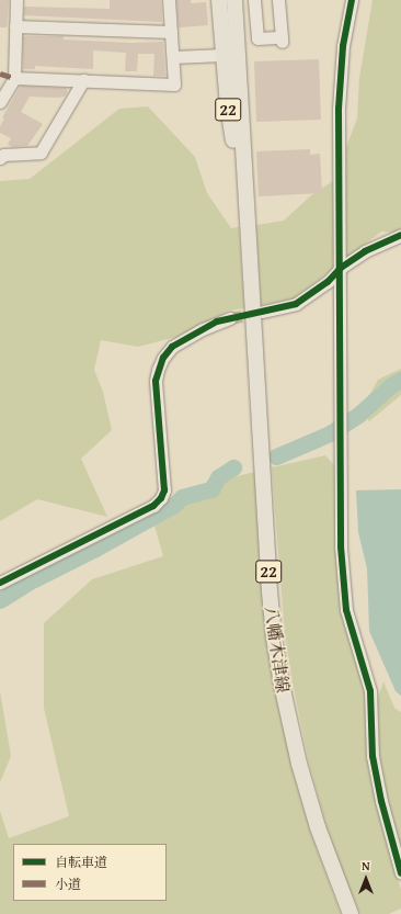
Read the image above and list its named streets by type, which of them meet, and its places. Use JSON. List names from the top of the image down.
{
  "streets": {
    "main road": ["22", "八幡木津線"]
  },
  "legend": ["自転車道", "小道"],
  "north": "top"
}
